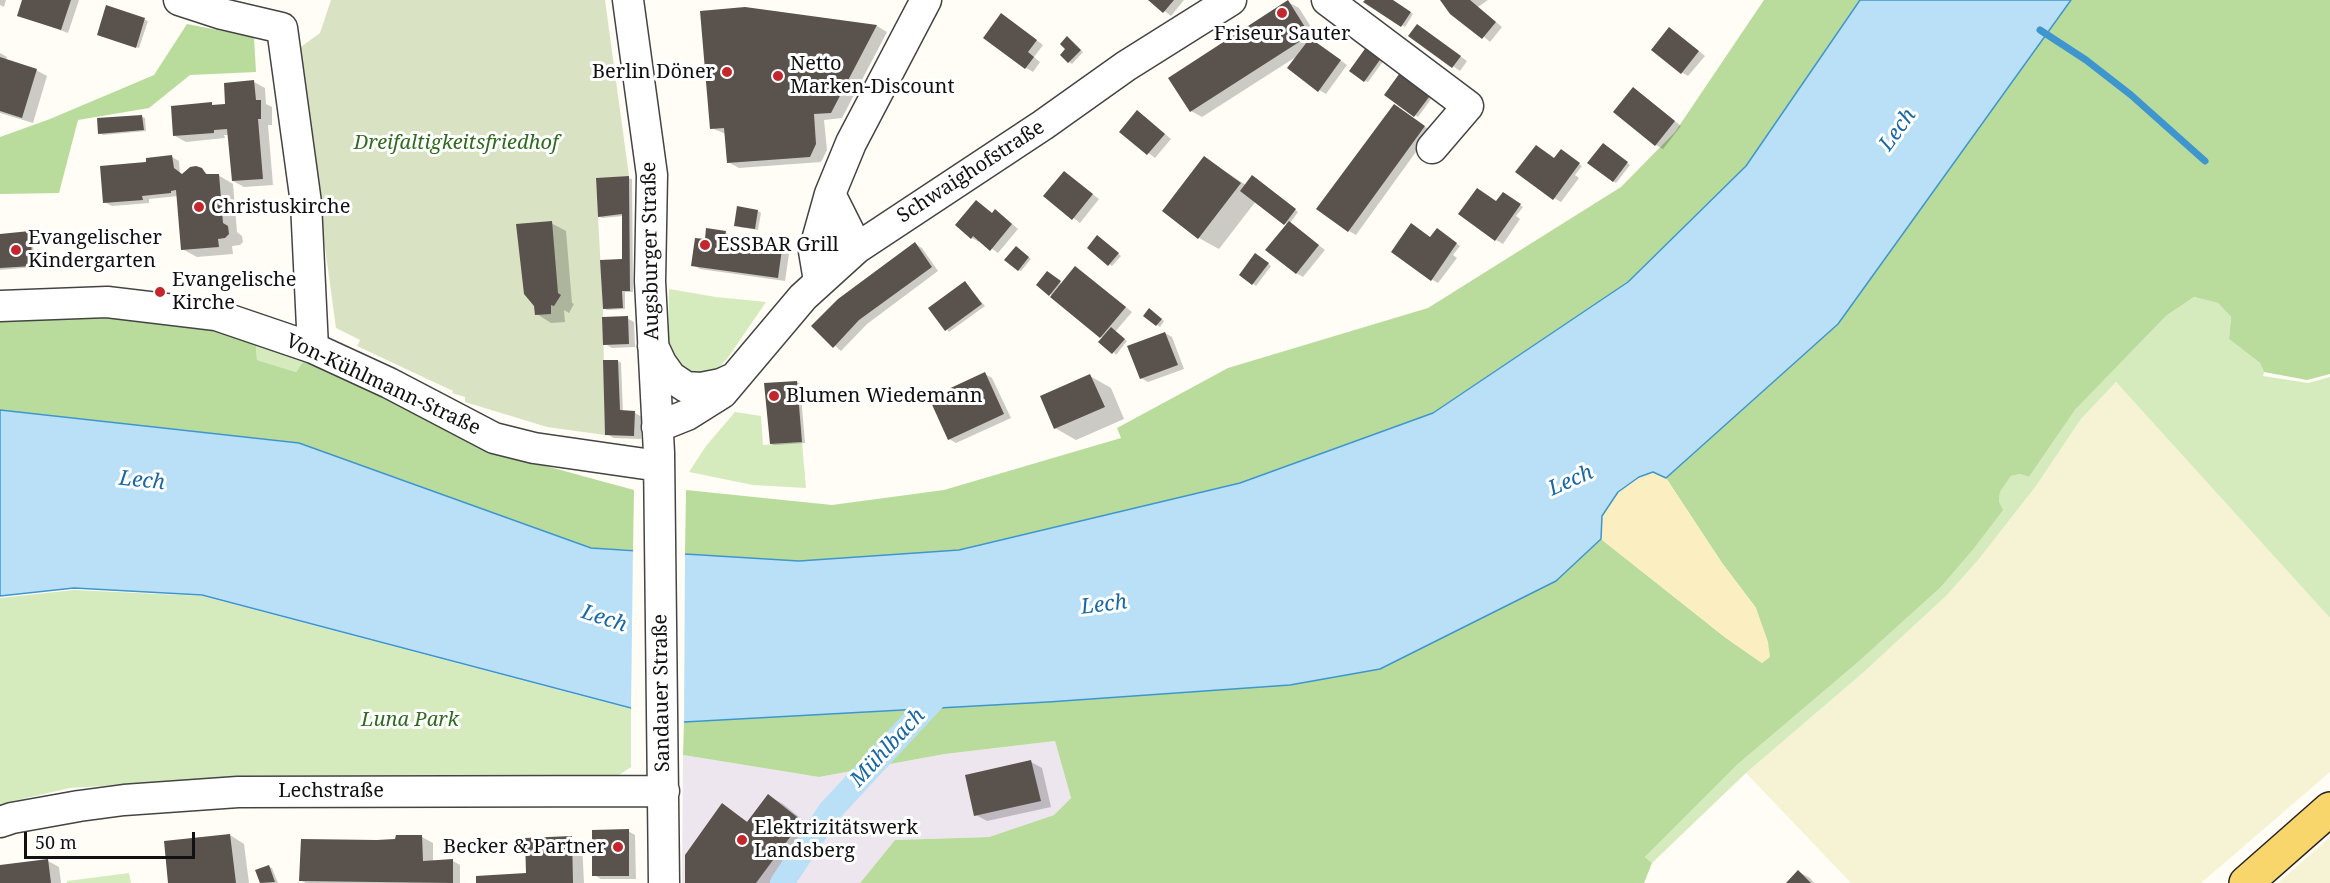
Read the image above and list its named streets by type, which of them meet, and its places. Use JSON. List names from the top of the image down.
{
  "streets": {
    "street": [
      "Schwaighofstraße",
      "Augsburger Straße",
      "Von-Kühlmann-Straße",
      "Sandauer Straße",
      "Lechstraße"
    ]
  },
  "crossings": [
    ["Schwaighofstraße", "Augsburger Straße"],
    ["Augsburger Straße", "Von-Kühlmann-Straße"],
    ["Augsburger Straße", "Sandauer Straße"],
    ["Von-Kühlmann-Straße", "Sandauer Straße"],
    ["Sandauer Straße", "Lechstraße"]
  ],
  "water": ["Lech", "Mühlbach"],
  "parks": ["Dreifaltigkeitsfriedhof", "Luna Park"],
  "places": [
    "Friseur Sauter",
    "Berlin Döner",
    "Netto Marken-Discount",
    "Christuskirche",
    "ESSBAR Grill",
    "Evangelischer Kindergarten",
    "Evangelische Kirche",
    "Blumen Wiedemann",
    "Elektrizitätswerk Landsberg",
    "Becker & Partner"
  ],
  "scale_bar": "50 m"
}
